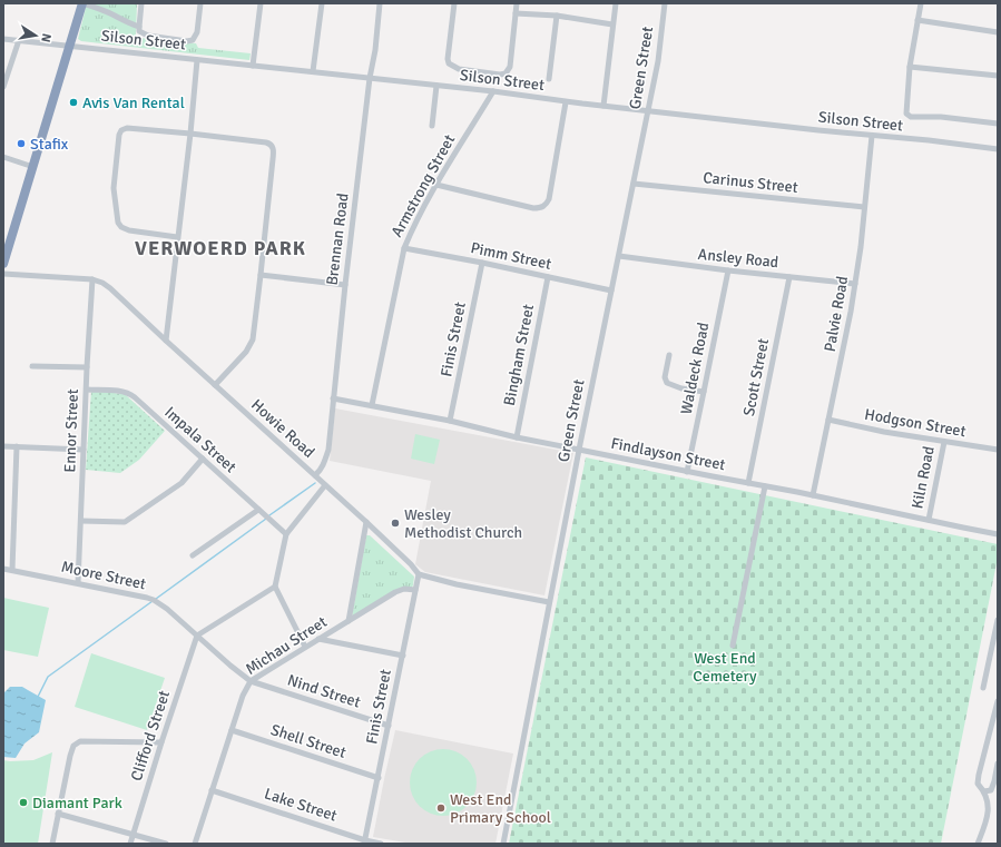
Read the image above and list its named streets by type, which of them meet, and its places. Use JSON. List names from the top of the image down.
{
  "streets": {
    "street": [
      "Silson Street",
      "Green Street",
      "Carinus Street",
      "Armstrong Street",
      "Brennan Road",
      "Pimm Street",
      "Ansley Road",
      "Palvie Road",
      "Finis Street",
      "Bingham Street",
      "Waldeck Road",
      "Scott Street",
      "Hodgson Street",
      "Howie Road",
      "Ennor Street",
      "Impala Street",
      "Findlayson Street",
      "Kiln Road",
      "Moore Street",
      "Michau Street",
      "Nind Street",
      "Clifford Street",
      "Shell Street",
      "Lake Street"
    ]
  },
  "crossings": [
    ["Silson Street", "Green Street"],
    ["Silson Street", "Armstrong Street"],
    ["Silson Street", "Brennan Road"],
    ["Silson Street", "Palvie Road"],
    ["Green Street", "Carinus Street"],
    ["Green Street", "Pimm Street"],
    ["Green Street", "Ansley Road"],
    ["Green Street", "Findlayson Street"],
    ["Carinus Street", "Palvie Road"],
    ["Armstrong Street", "Pimm Street"],
    ["Armstrong Street", "Findlayson Street"],
    ["Brennan Road", "Howie Road"],
    ["Brennan Road", "Findlayson Street"],
    ["Pimm Street", "Finis Street"],
    ["Pimm Street", "Bingham Street"],
    ["Ansley Road", "Palvie Road"],
    ["Ansley Road", "Waldeck Road"],
    ["Ansley Road", "Scott Street"],
    ["Palvie Road", "Hodgson Street"],
    ["Palvie Road", "Findlayson Street"],
    ["Finis Street", "Howie Road"],
    ["Finis Street", "Findlayson Street"],
    ["Finis Street", "Michau Street"],
    ["Finis Street", "Nind Street"],
    ["Finis Street", "Shell Street"],
    ["Finis Street", "Lake Street"],
    ["Bingham Street", "Findlayson Street"],
    ["Waldeck Road", "Findlayson Street"],
    ["Scott Street", "Findlayson Street"],
    ["Hodgson Street", "Kiln Road"],
    ["Howie Road", "Ennor Street"],
    ["Ennor Street", "Impala Street"],
    ["Ennor Street", "Moore Street"],
    ["Findlayson Street", "Kiln Road"],
    ["Moore Street", "Michau Street"],
    ["Moore Street", "Nind Street"],
    ["Moore Street", "Clifford Street"],
    ["Michau Street", "Nind Street"],
    ["Michau Street", "Shell Street"],
    ["Michau Street", "Lake Street"]
  ],
  "districts": ["VERWOERD PARK"],
  "parks": ["West End Cemetery"],
  "places": [
    "Avis Van Rental",
    "Stafix",
    "Wesley Methodist Church",
    "Diamant Park",
    "West End Primary School"
  ],
  "north": "right"
}
